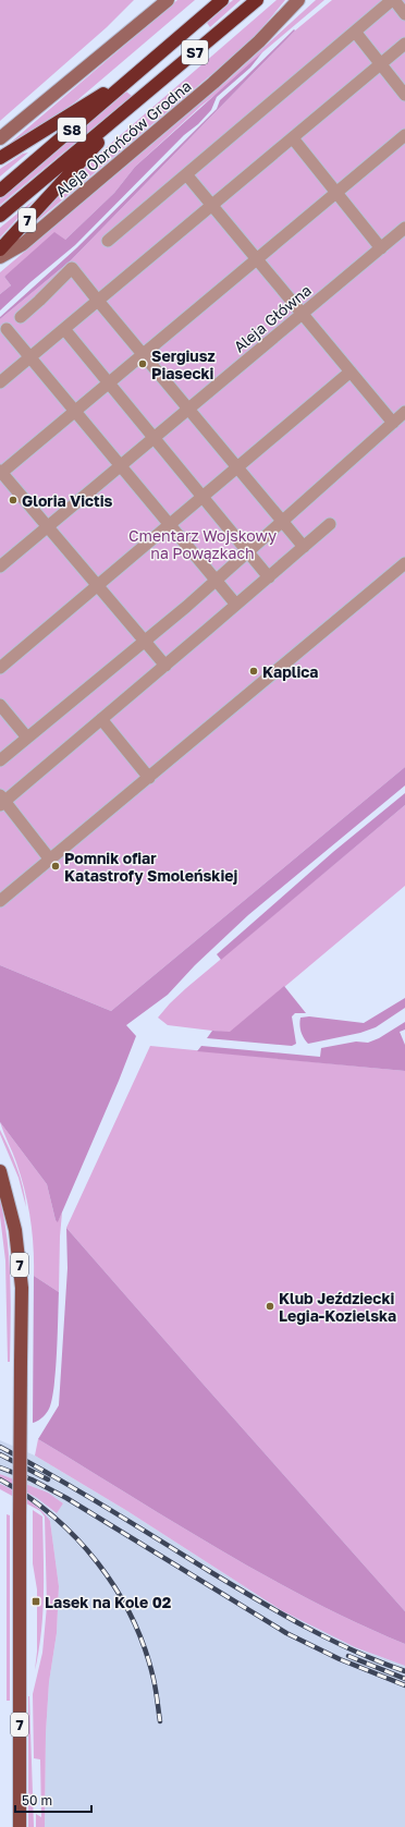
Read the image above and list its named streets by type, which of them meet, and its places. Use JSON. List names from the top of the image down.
{
  "streets": {
    "highway": [
      "S7",
      "S8",
      "Aleja Obrońców Grodna",
      "7"
    ],
    "street": ["Aleja Główna"]
  },
  "crossings": [
    ["S7", "S8"],
    ["S7", "Aleja Obrońców Grodna"],
    ["S7", "7"],
    ["Aleja Obrońców Grodna", "7"]
  ],
  "parks": ["Cmentarz Wojskowy na Powązkach"],
  "places": {
    "other": [
      "Sergiusz Piasecki",
      "Gloria Victis",
      "Kaplica",
      "Pomnik ofiar Katastrofy Smoleńskiej",
      "Klub Jeździecki Legia-Kozielska"
    ],
    "transit": ["Lasek na Kole 02"]
  },
  "scale_bar": "50 m"
}
